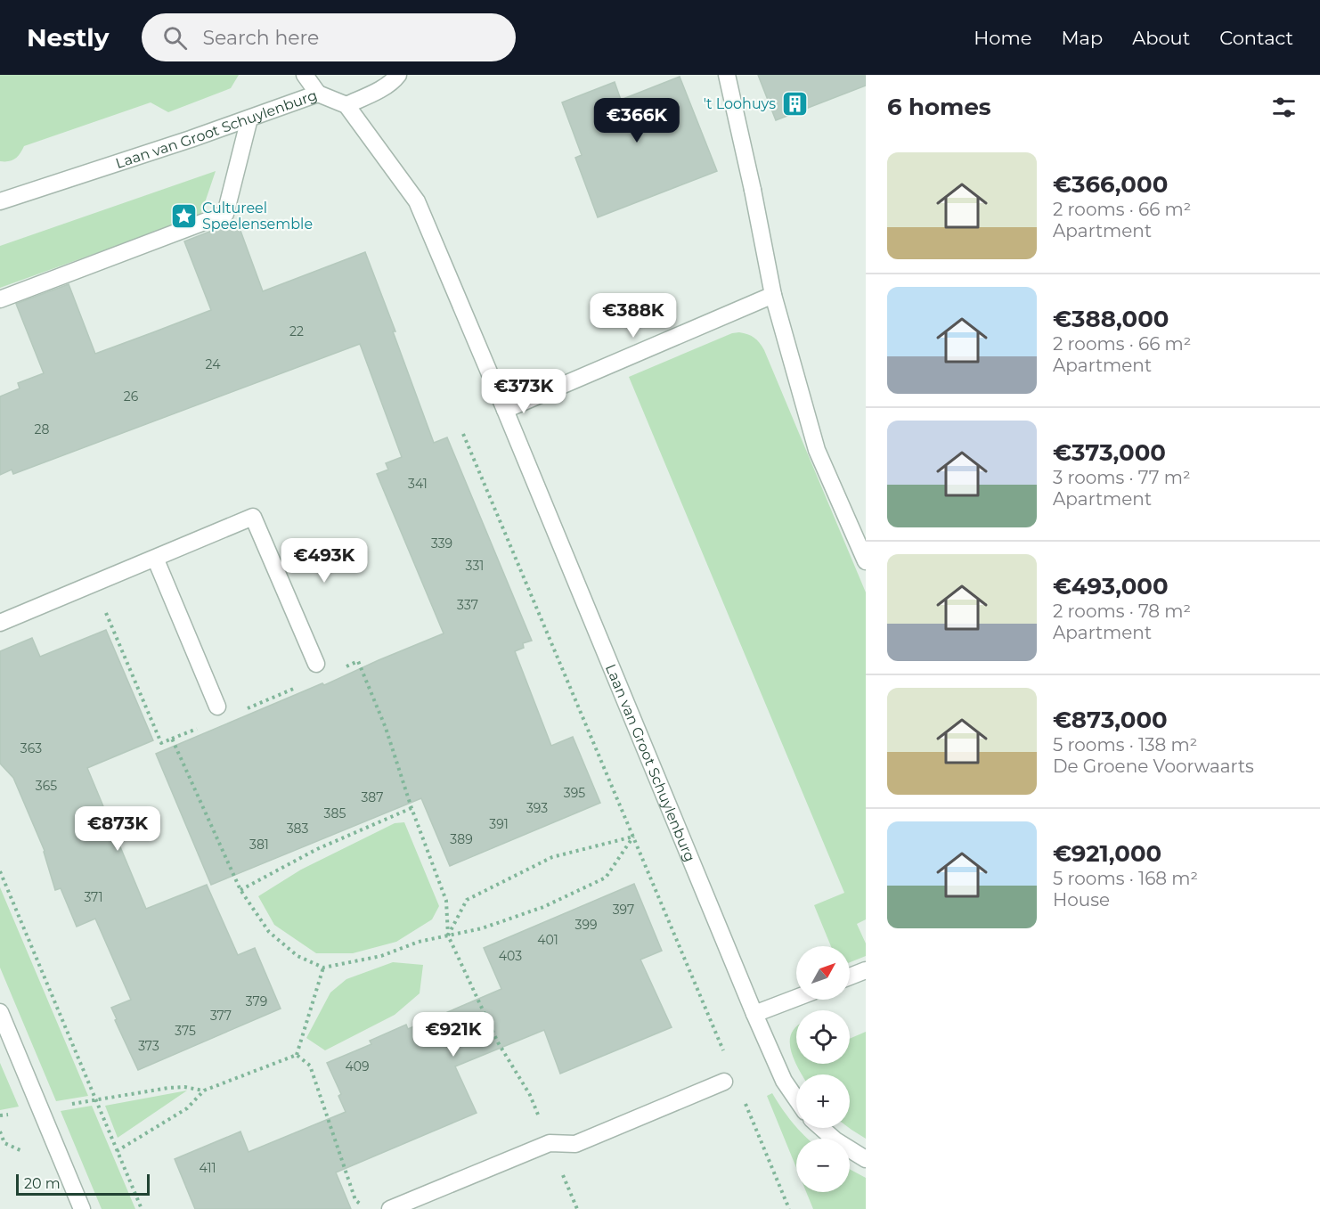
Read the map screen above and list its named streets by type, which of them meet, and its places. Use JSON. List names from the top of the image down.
{
  "streets": {
    "street": ["Laan van Groot Schuylenburg"]
  },
  "places": {
    "building": ["'t Loohuys"],
    "place": ["Cultureel Speelensemble"]
  },
  "house_numbers": [
    "22",
    "24",
    "26",
    "28",
    "341",
    "339",
    "331",
    "337",
    "363",
    "365",
    "395",
    "387",
    "393",
    "385",
    "391",
    "383",
    "389",
    "381",
    "371",
    "397",
    "399",
    "401",
    "403",
    "379",
    "377",
    "375",
    "373",
    "409",
    "411"
  ],
  "scale_bar": "20 m",
  "north": "top right",
  "page": {
    "header": "Nestly",
    "search": "Search here",
    "nav": [
      "Home",
      "Map",
      "About",
      "Contact"
    ],
    "heading": "6 homes",
    "price": [
      "€366K",
      "€388K",
      "€373K",
      "€493K",
      "€873K",
      "€921K"
    ],
    "list": [
      {
        "name": "€366,000",
        "note": "2 rooms · 66 m² · Apartment"
      },
      {
        "name": "€388,000",
        "note": "2 rooms · 66 m² · Apartment"
      },
      {
        "name": "€373,000",
        "note": "3 rooms · 77 m² · Apartment"
      },
      {
        "name": "€493,000",
        "note": "2 rooms · 78 m² · Apartment"
      },
      {
        "name": "€873,000",
        "note": "5 rooms · 138 m² · De Groene Voorwaarts"
      },
      {
        "name": "€921,000",
        "note": "5 rooms · 168 m² · House"
      }
    ],
    "map_buttons": ["+", "−"],
    "scale": "20 m"
  }
}
